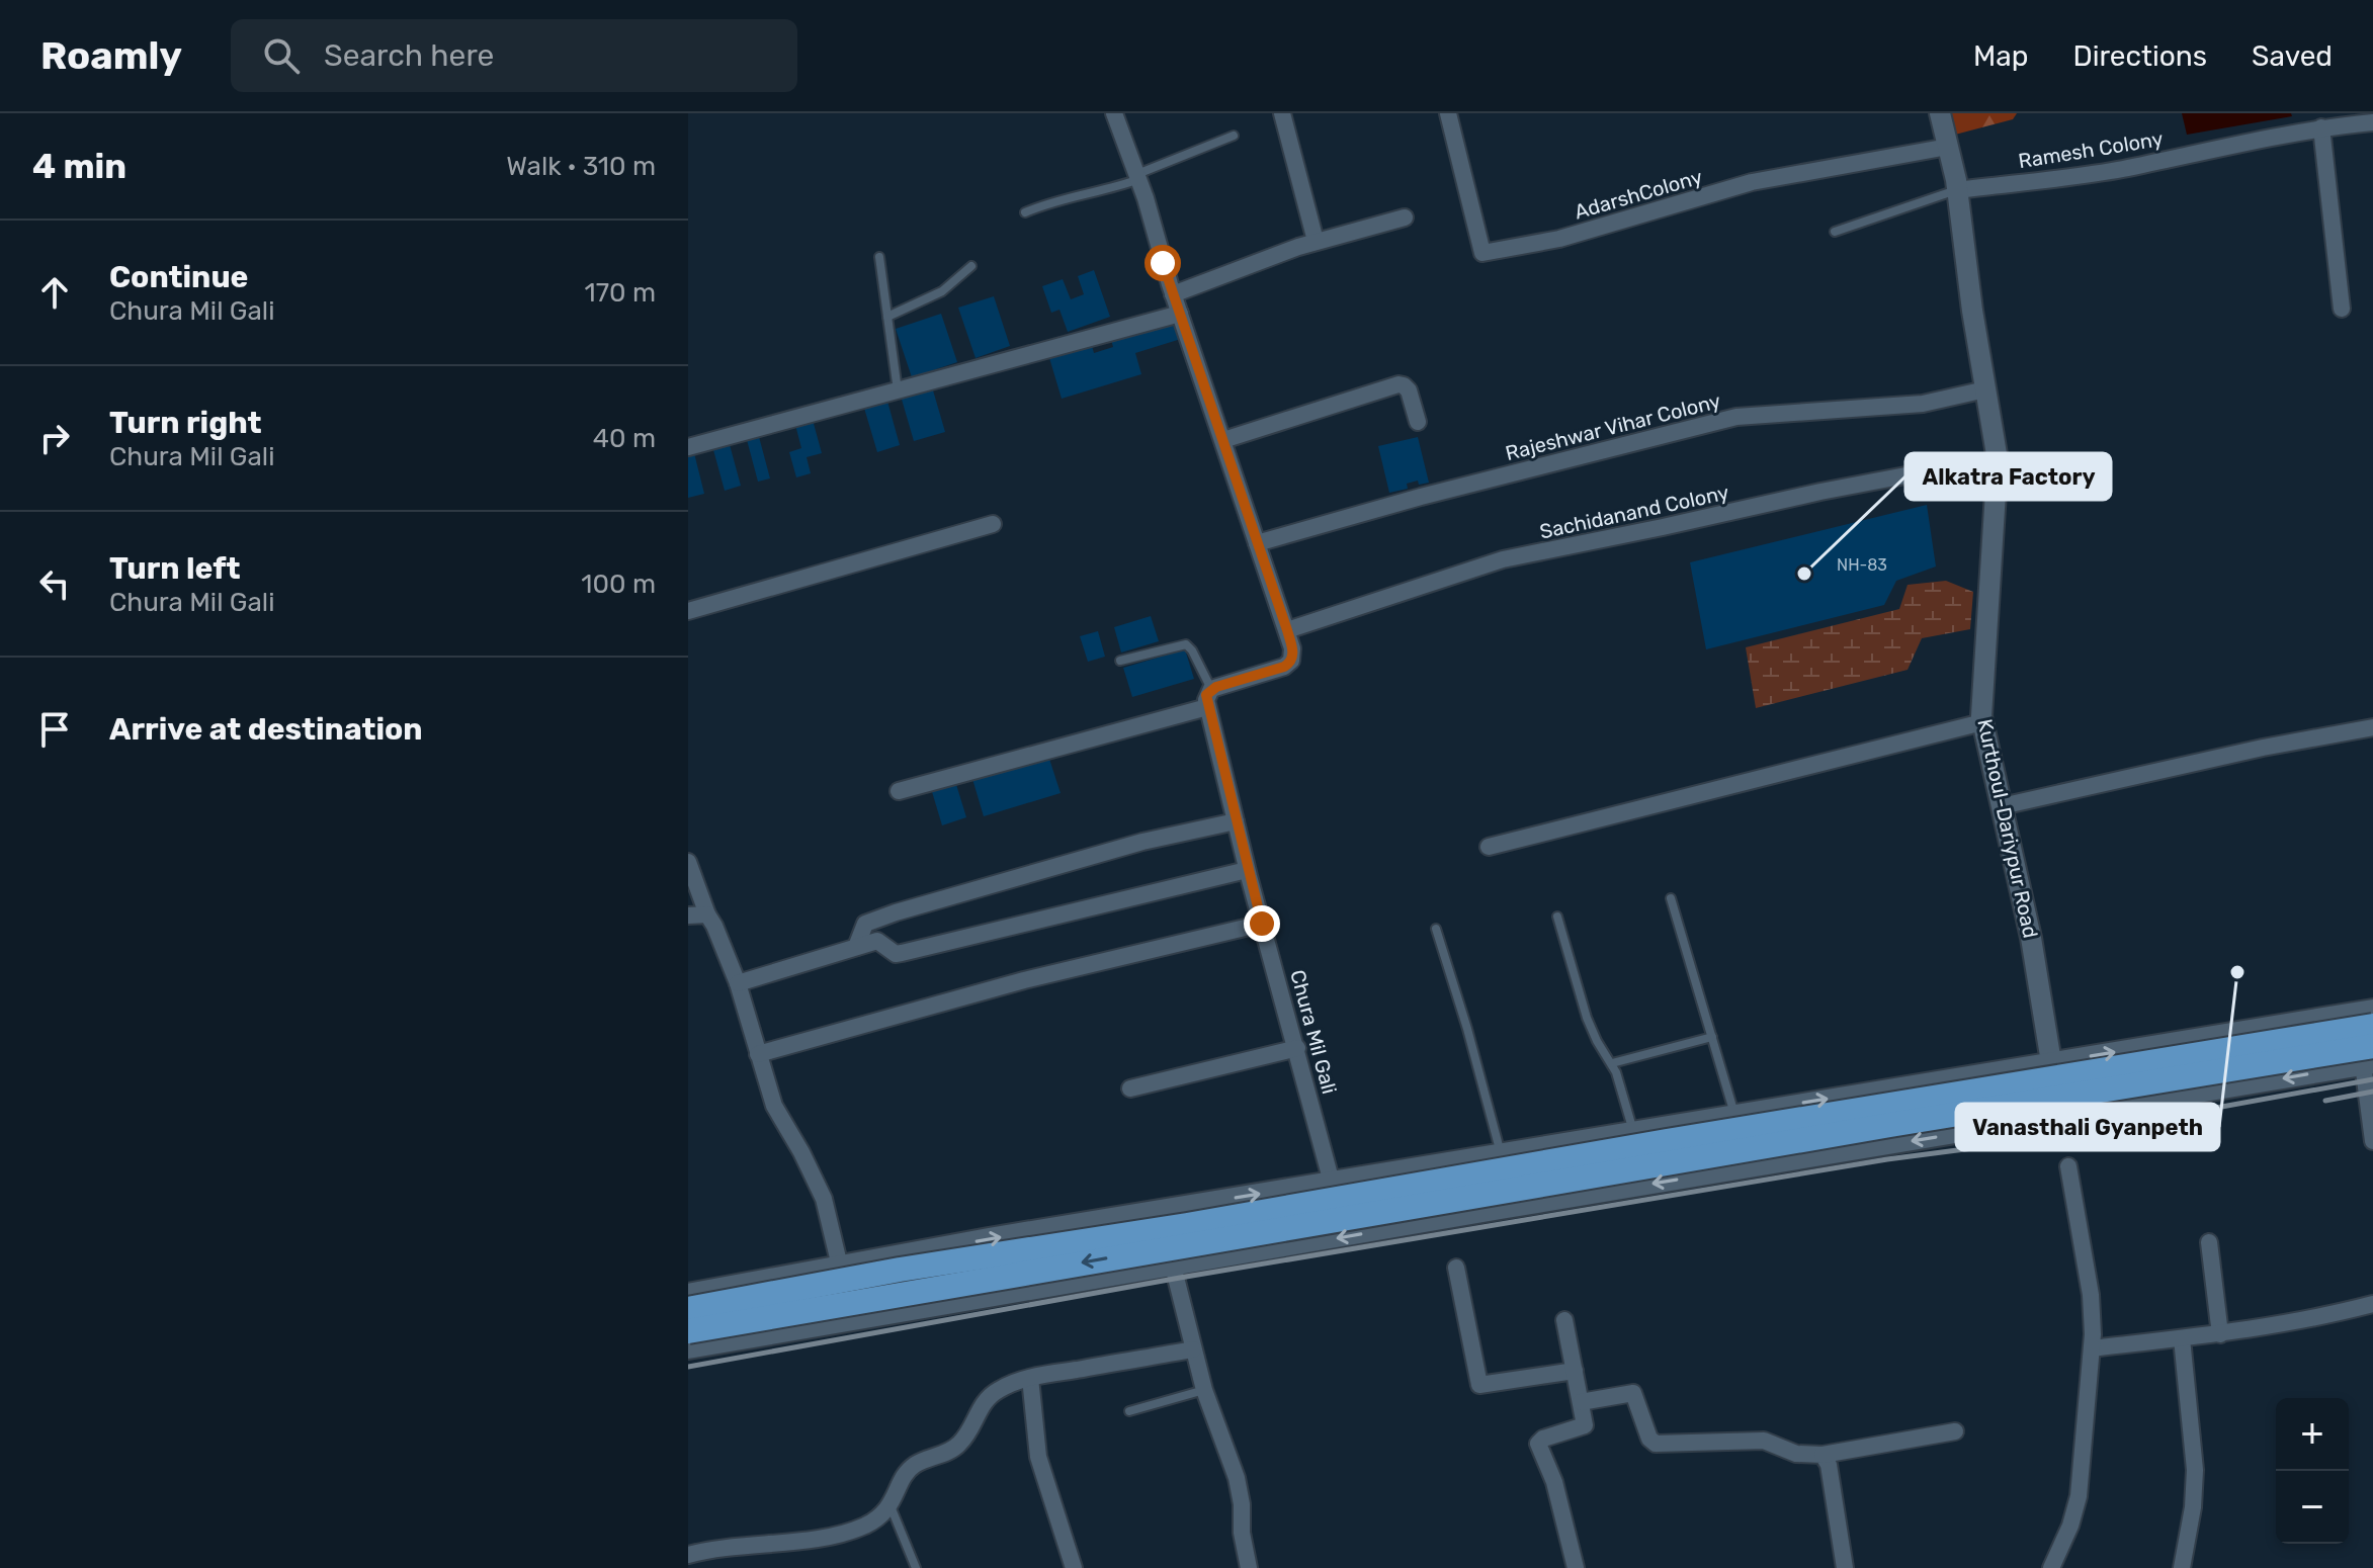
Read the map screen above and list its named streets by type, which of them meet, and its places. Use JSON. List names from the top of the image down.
{
  "streets": {
    "street": [
      "Ramesh Colony",
      "AdarshColony",
      "Rajeshwar Vihar Colony",
      "Sachidanand Colony",
      "Kurthoul-Dariypur Road",
      "Chura Mil Gali"
    ]
  },
  "crossings": [
    ["Ramesh Colony", "Kurthoul-Dariypur Road"],
    ["AdarshColony", "Kurthoul-Dariypur Road"],
    ["Rajeshwar Vihar Colony", "Kurthoul-Dariypur Road"],
    ["Sachidanand Colony", "Kurthoul-Dariypur Road"]
  ],
  "places": ["Alkatra Factory", "Vanasthali Gyanpeth"],
  "house_numbers": ["NH-83"],
  "page": {
    "header": "Roamly",
    "search": "Search here",
    "nav": ["Map", "Directions", "Saved"],
    "heading": ["4 min", "Walk · 310 m"],
    "list": [
      ["Continue", "Chura Mil Gali", "170 m"],
      ["Turn right", "Chura Mil Gali", "40 m"],
      ["Turn left", "Chura Mil Gali", "100 m"],
      "Arrive at destination"
    ],
    "map_buttons": ["+", "−"]
  }
}
